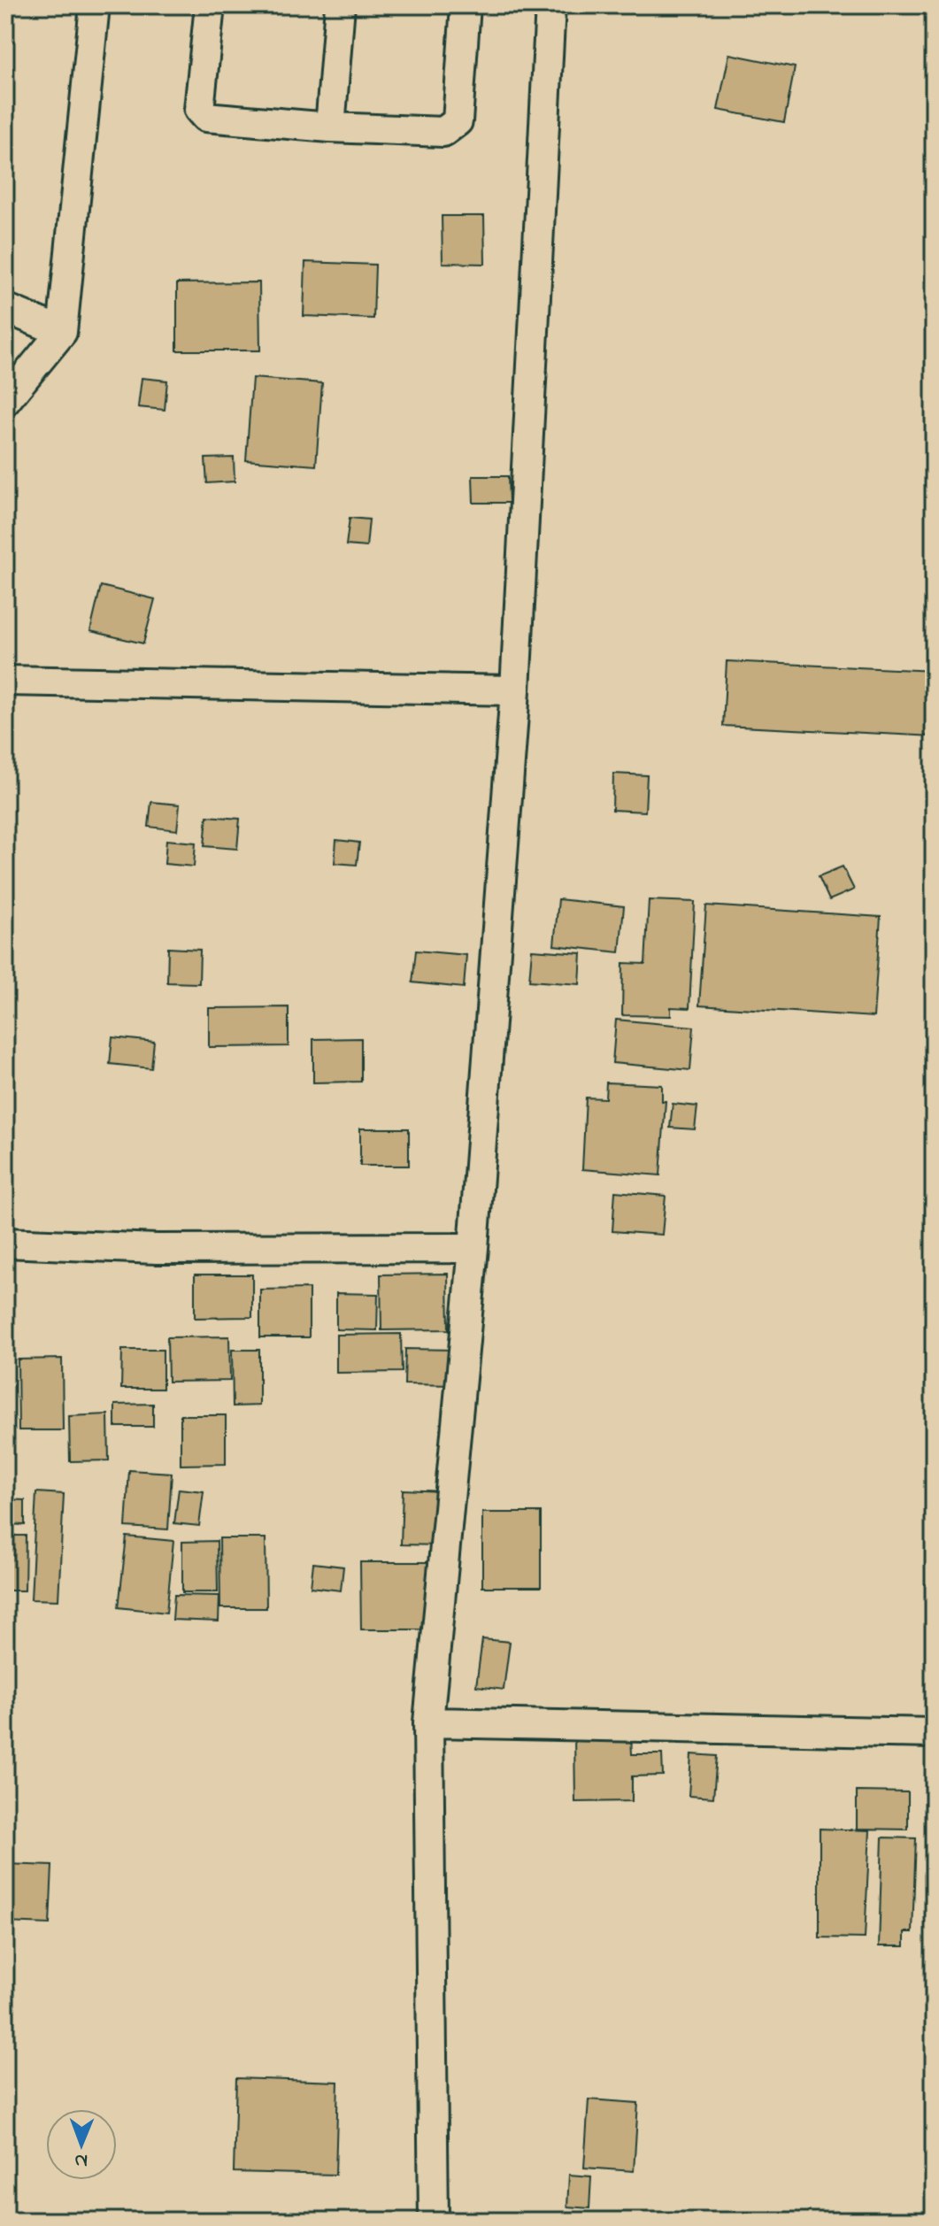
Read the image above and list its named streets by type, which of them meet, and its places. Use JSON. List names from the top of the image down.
{
  "north": "bottom"
}
